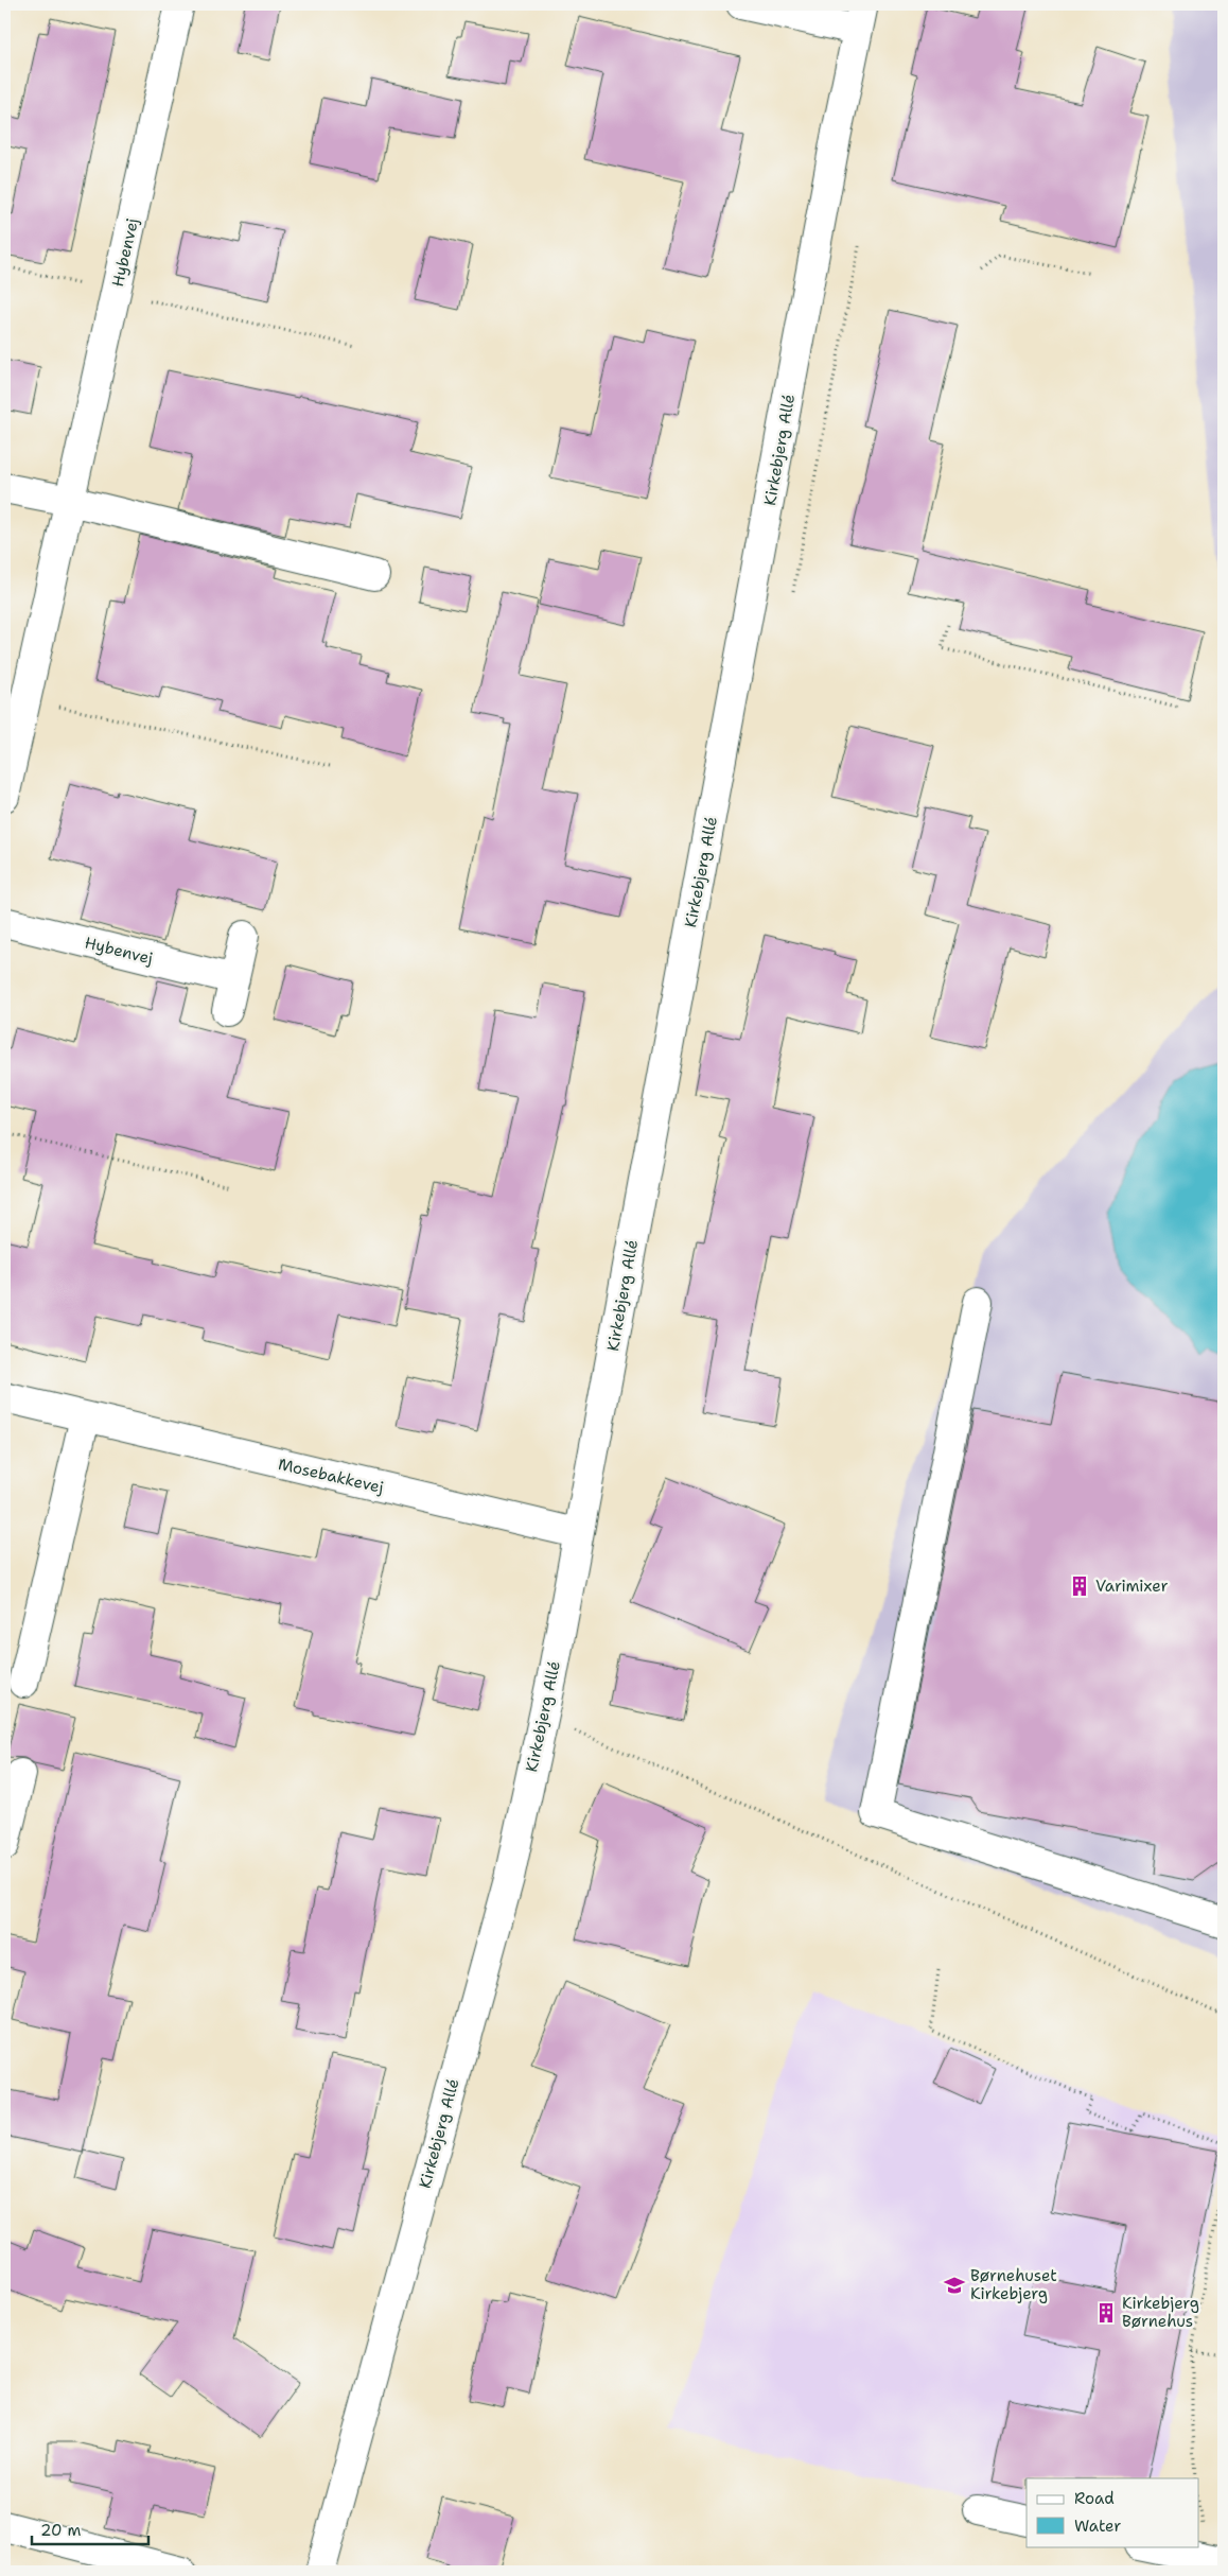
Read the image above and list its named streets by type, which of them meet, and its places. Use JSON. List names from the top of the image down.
{
  "streets": {
    "street": ["Hybenvej", "Kirkebjerg Allé", "Mosebakkevej"]
  },
  "crossings": [
    ["Kirkebjerg Allé", "Mosebakkevej"]
  ],
  "places": {
    "building": ["Varimixer", "Kirkebjerg Børnehus"],
    "school or university": ["Børnehuset Kirkebjerg"]
  },
  "legend": ["Road", "Water"],
  "scale_bar": "20 m"
}
